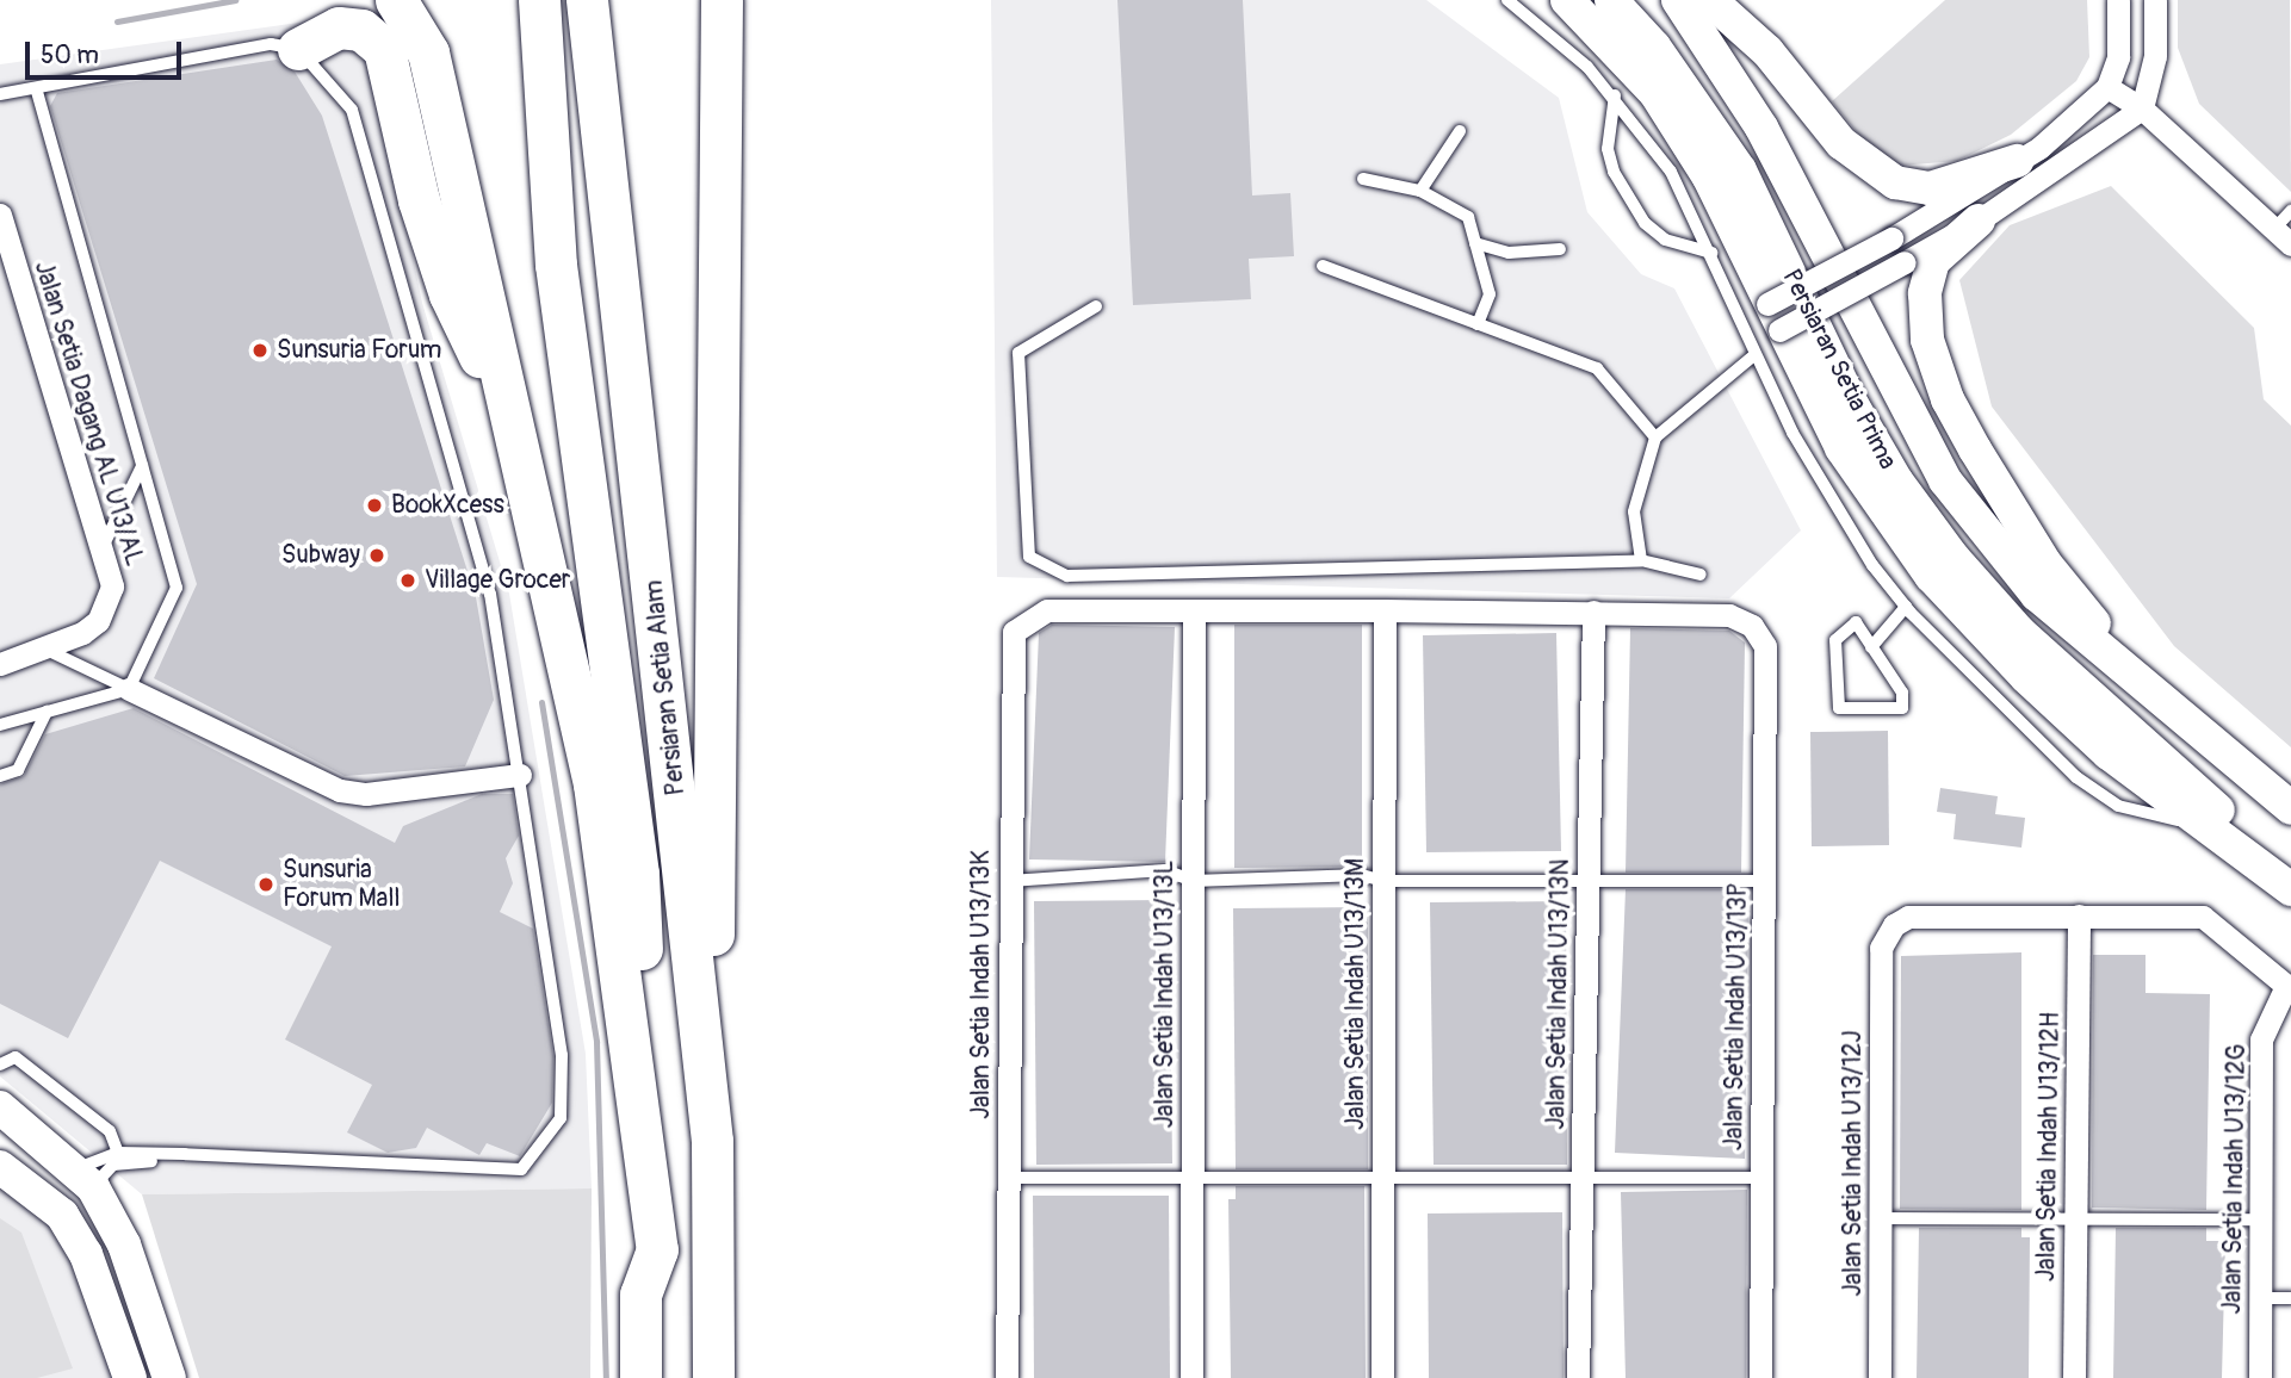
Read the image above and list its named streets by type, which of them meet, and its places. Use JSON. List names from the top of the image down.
{
  "streets": {
    "highway": ["Persiaran Setia Alam"],
    "street": [
      "Persiaran Setia Prima",
      "Jalan Setia Dagang AL U13/AL",
      "Jalan Setia Indah U13/13K",
      "Jalan Setia Indah U13/13L",
      "Jalan Setia Indah U13/13M",
      "Jalan Setia Indah U13/13N",
      "Jalan Setia Indah U13/13P",
      "Jalan Setia Indah U13/12H",
      "Jalan Setia Indah U13/12J",
      "Jalan Setia Indah U13/12G"
    ]
  },
  "crossings": [
    ["Jalan Setia Indah U13/13K", "Jalan Setia Indah U13/13L"],
    ["Jalan Setia Indah U13/13N", "Jalan Setia Indah U13/13P"],
    ["Jalan Setia Indah U13/12H", "Jalan Setia Indah U13/12J"]
  ],
  "places": [
    "Sunsuria Forum",
    "BookXcess",
    "Subway",
    "Village Grocer",
    "Sunsuria Forum Mall"
  ],
  "scale_bar": "50 m"
}
